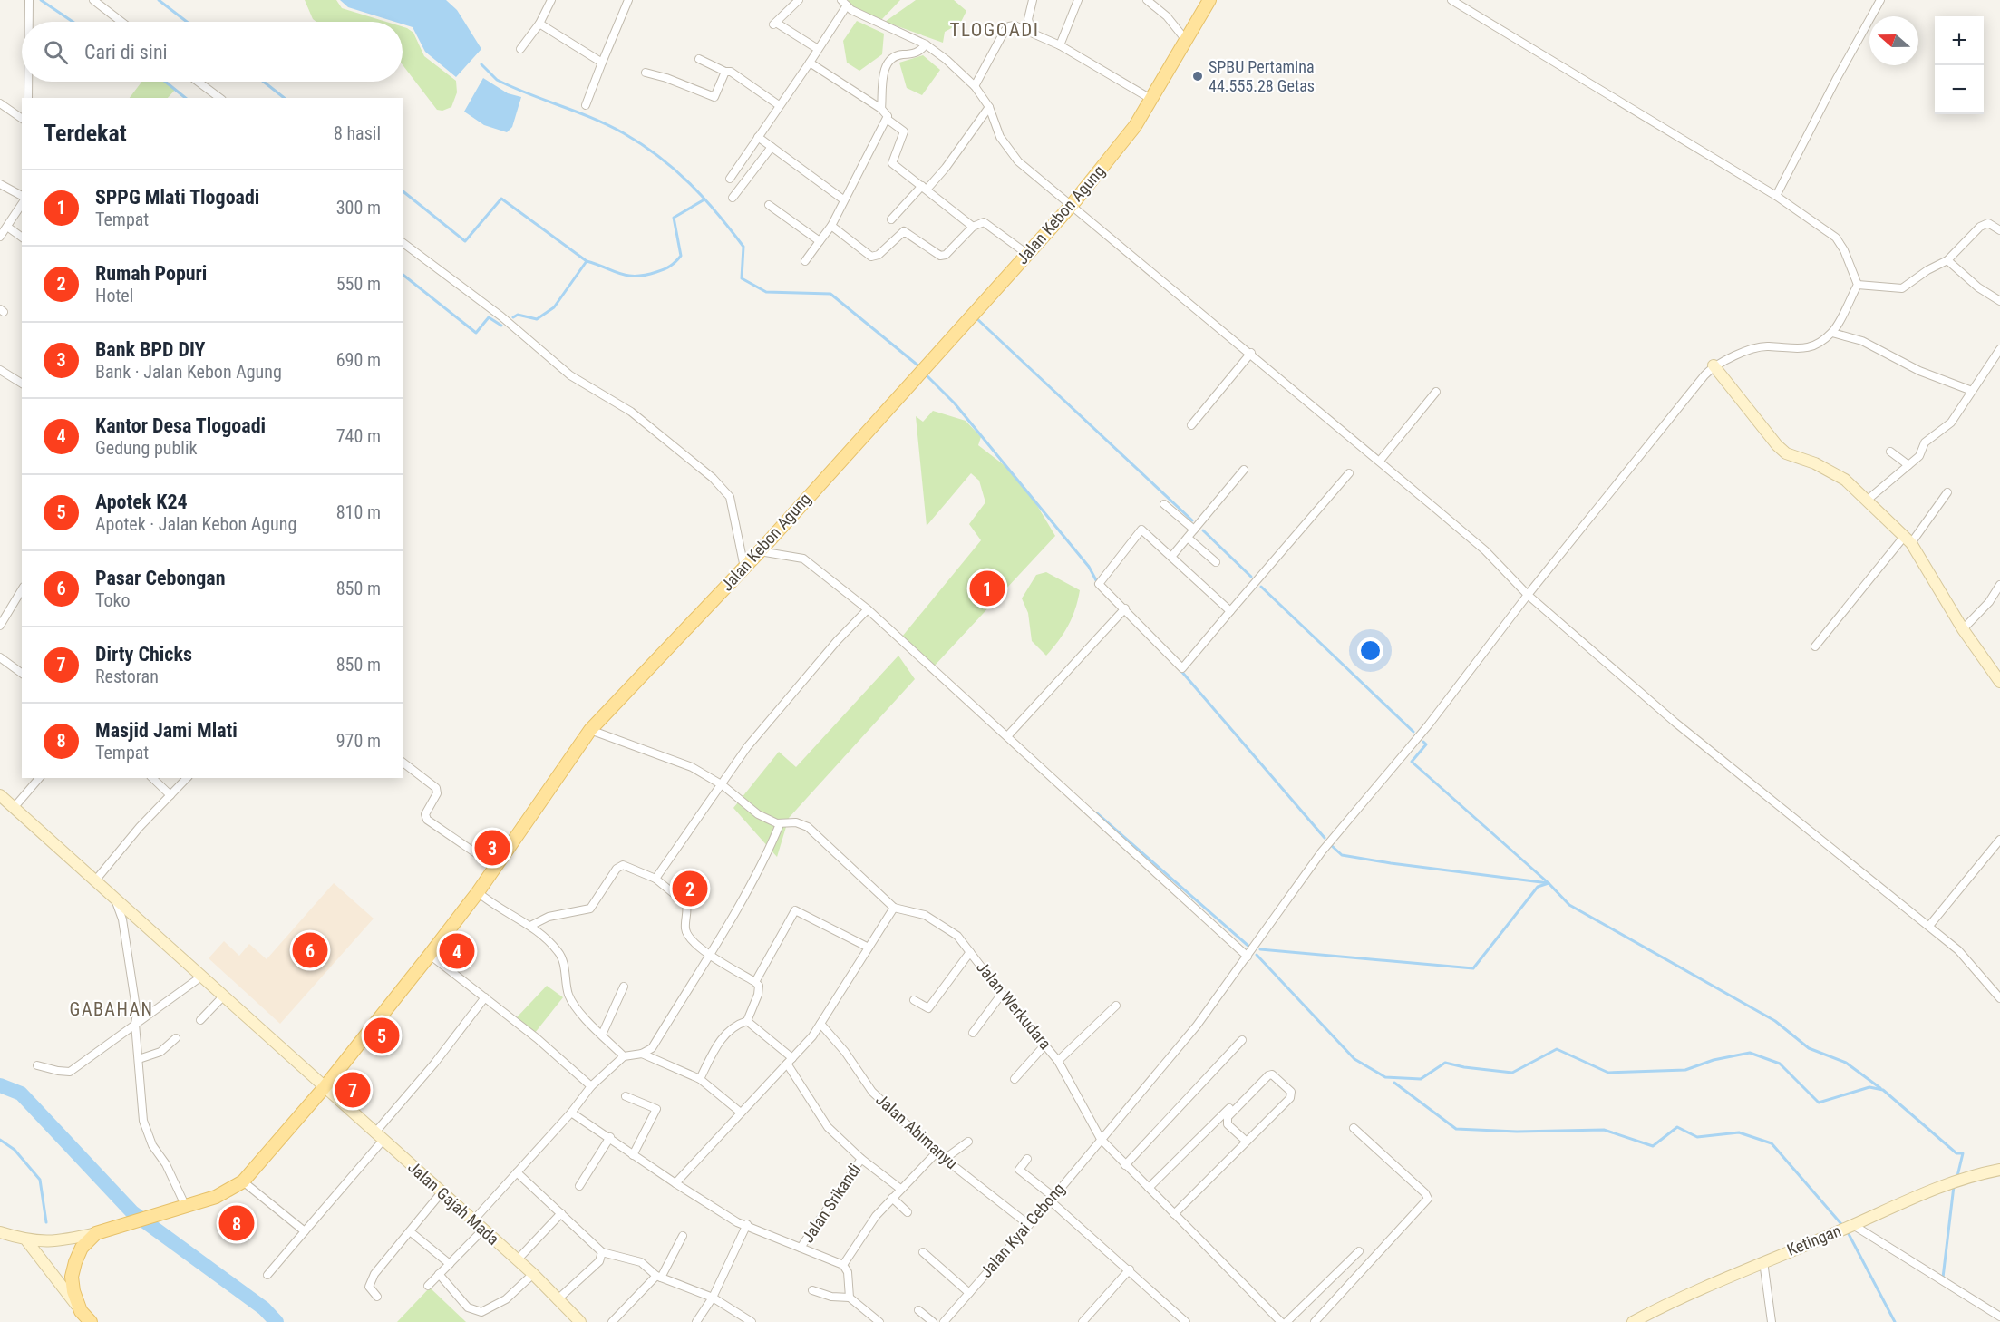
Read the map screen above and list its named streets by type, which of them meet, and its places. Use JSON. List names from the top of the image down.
{
  "streets": {
    "main road": ["Jalan Kebon Agung", "Jalan Gajah Mada", "Ketingan"],
    "street": [
      "Jalan Werkudara",
      "Jalan Abimanyu",
      "Jalan Srikandi",
      "Jalan Kyai Cebong"
    ]
  },
  "crossings": [
    ["Jalan Kebon Agung", "Jalan Gajah Mada"],
    ["Jalan Werkudara", "Jalan Kyai Cebong"],
    ["Jalan Abimanyu", "Jalan Kyai Cebong"]
  ],
  "districts": ["TLOGOADI", "GABAHAN"],
  "places": ["SPBU Pertamina 44.555.28 Getas"],
  "north": "left",
  "page": {
    "map_buttons": ["+", "−"],
    "search": "Cari di sini",
    "heading": ["Terdekat", "8 hasil"],
    "list": [
      {
        "mark": "1",
        "name": "SPPG Mlati Tlogoadi",
        "note": "Tempat",
        "value": "300 m"
      },
      {
        "mark": "2",
        "name": "Rumah Popuri",
        "note": "Hotel",
        "value": "550 m"
      },
      {
        "mark": "3",
        "name": "Bank BPD DIY",
        "note": "Bank · Jalan Kebon Agung",
        "value": "690 m"
      },
      {
        "mark": "4",
        "name": "Kantor Desa Tlogoadi",
        "note": "Gedung publik",
        "value": "740 m"
      },
      {
        "mark": "5",
        "name": "Apotek K24",
        "note": "Apotek · Jalan Kebon Agung",
        "value": "810 m"
      },
      {
        "mark": "6",
        "name": "Pasar Cebongan",
        "note": "Toko",
        "value": "850 m"
      },
      {
        "mark": "7",
        "name": "Dirty Chicks",
        "note": "Restoran",
        "value": "850 m"
      },
      {
        "mark": "8",
        "name": "Masjid Jami Mlati",
        "note": "Tempat",
        "value": "970 m"
      }
    ],
    "pins": [
      "1",
      "3",
      "2",
      "6",
      "4",
      "5",
      "7",
      "8"
    ]
  }
}
